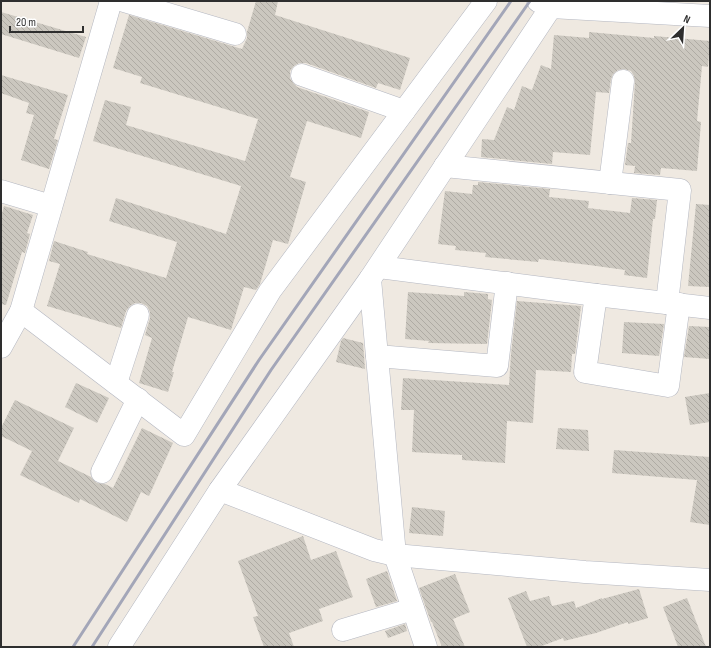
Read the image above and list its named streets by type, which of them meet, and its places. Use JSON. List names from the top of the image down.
{
  "scale_bar": "20 m",
  "north": "top right"
}
